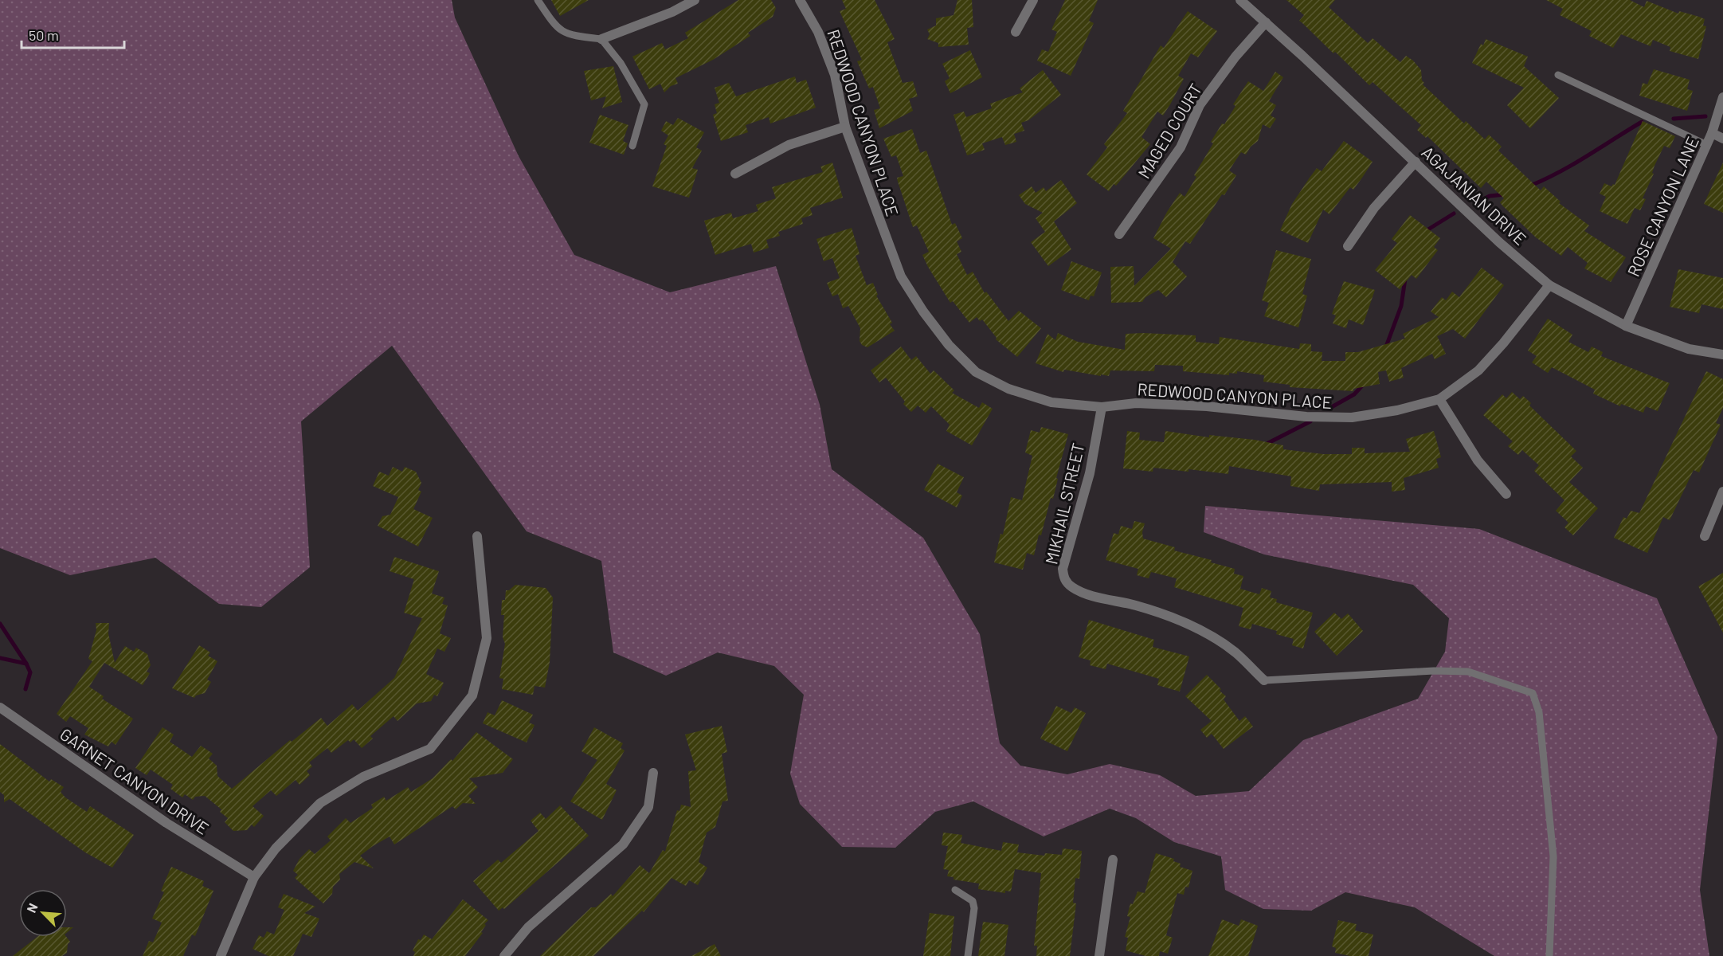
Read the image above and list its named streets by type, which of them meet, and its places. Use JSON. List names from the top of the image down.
{
  "streets": {
    "street": [
      "REDWOOD CANYON PLACE",
      "MAGED COURT",
      "AGAJANIAN DRIVE",
      "ROSE CANYON LANE",
      "MIKHAIL STREET",
      "GARNET CANYON DRIVE"
    ]
  },
  "crossings": [
    ["REDWOOD CANYON PLACE", "AGAJANIAN DRIVE"],
    ["REDWOOD CANYON PLACE", "MIKHAIL STREET"],
    ["MAGED COURT", "AGAJANIAN DRIVE"],
    ["AGAJANIAN DRIVE", "ROSE CANYON LANE"]
  ],
  "scale_bar": "50 m",
  "north": "top left"
}
